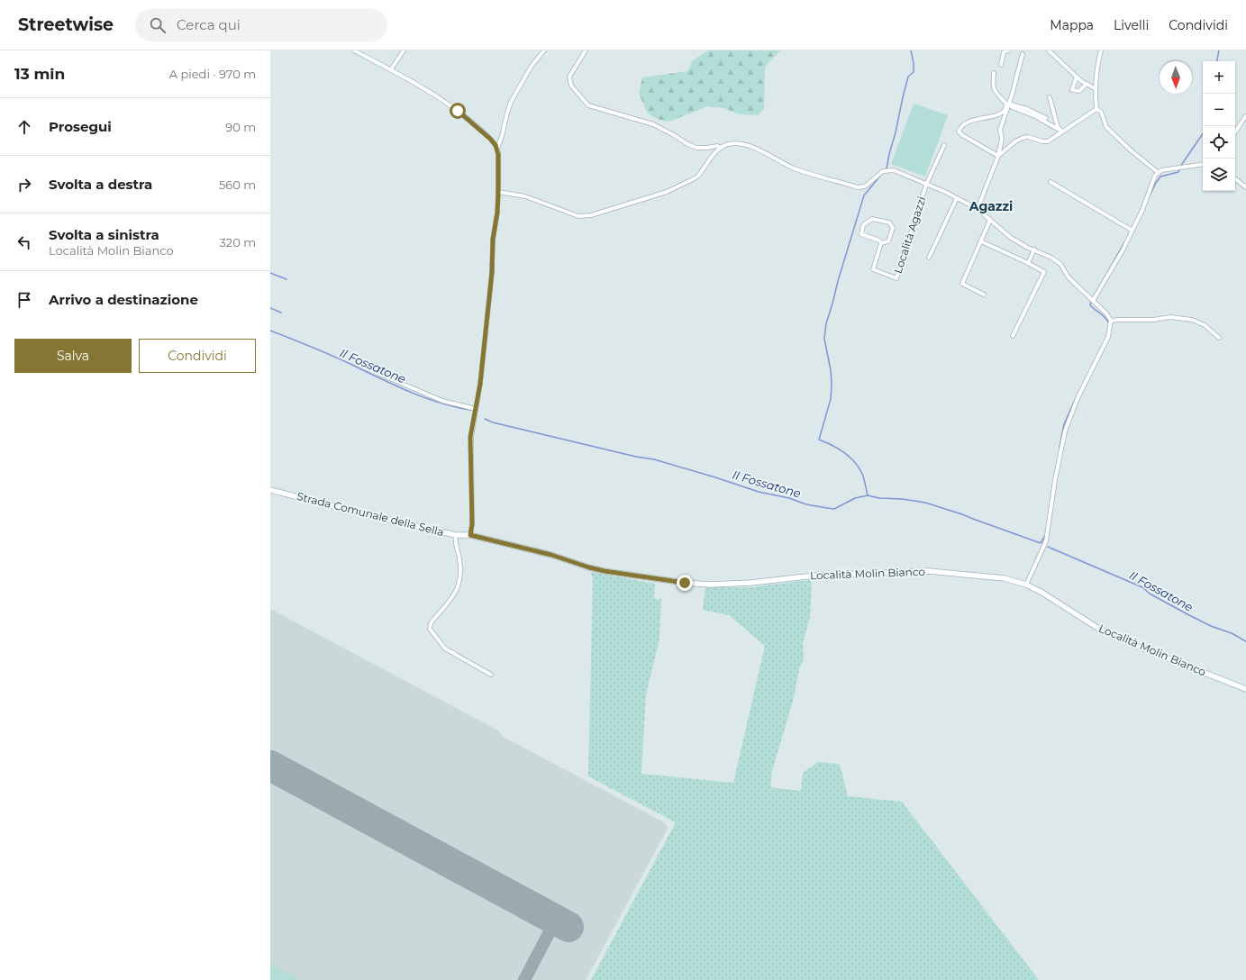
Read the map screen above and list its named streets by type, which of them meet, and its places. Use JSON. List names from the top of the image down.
{
  "streets": {
    "street": ["Località Agazzi", "Strada Comunale della Sella", "Località Molin Bianco"]
  },
  "crossings": [
    ["Strada Comunale della Sella", "Località Molin Bianco"]
  ],
  "districts": ["Agazzi"],
  "water": ["Il Fossatone"],
  "north": "bottom",
  "page": {
    "header": "Streetwise",
    "search": "Cerca qui",
    "nav": ["Mappa", "Livelli", "Condividi"],
    "heading": ["13 min", "A piedi · 970 m"],
    "map_buttons": ["+", "−"],
    "list": [
      ["Prosegui", "90 m"],
      ["Svolta a destra", "560 m"],
      ["Svolta a sinistra", "Località Molin Bianco", "320 m"],
      "Arrivo a destinazione"
    ],
    "buttons": ["Salva", "Condividi"]
  }
}
